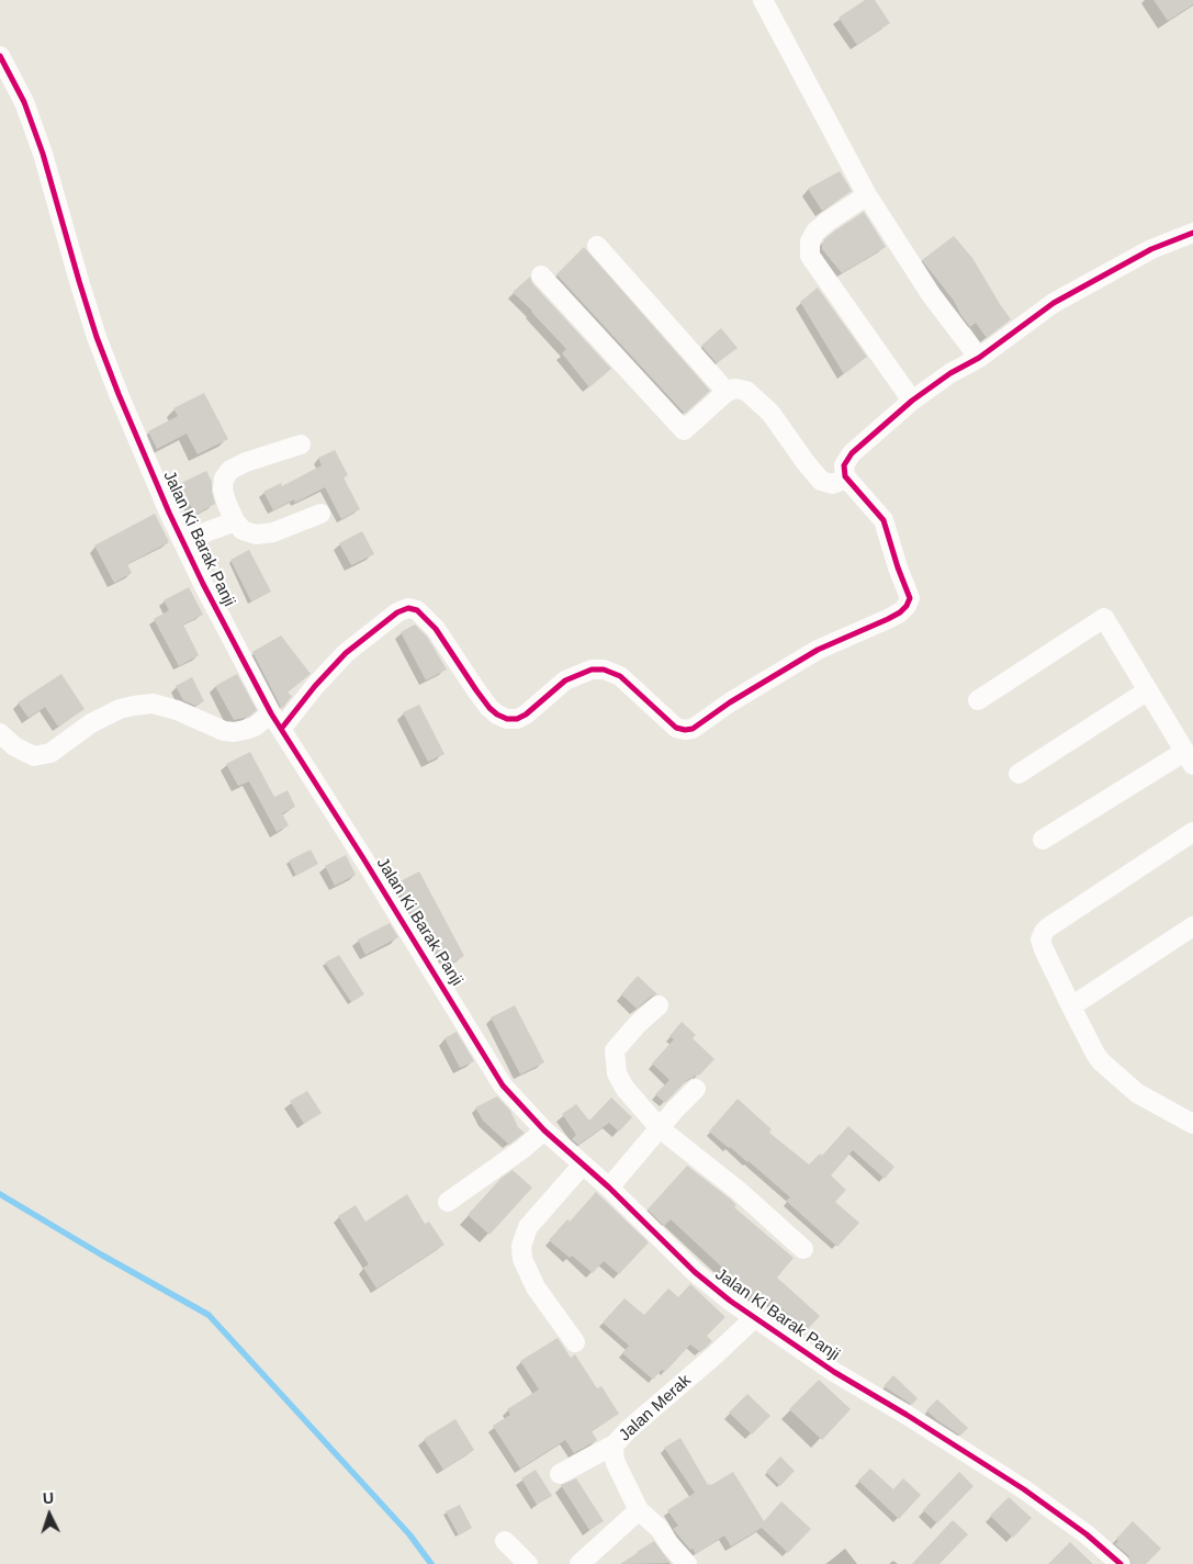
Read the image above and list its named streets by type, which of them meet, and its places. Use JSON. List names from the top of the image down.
{
  "streets": {
    "street": ["Jalan Ki Barak Panji", "Jalan Merak"]
  },
  "crossings": [
    ["Jalan Ki Barak Panji", "Jalan Merak"]
  ],
  "north": "top"
}
